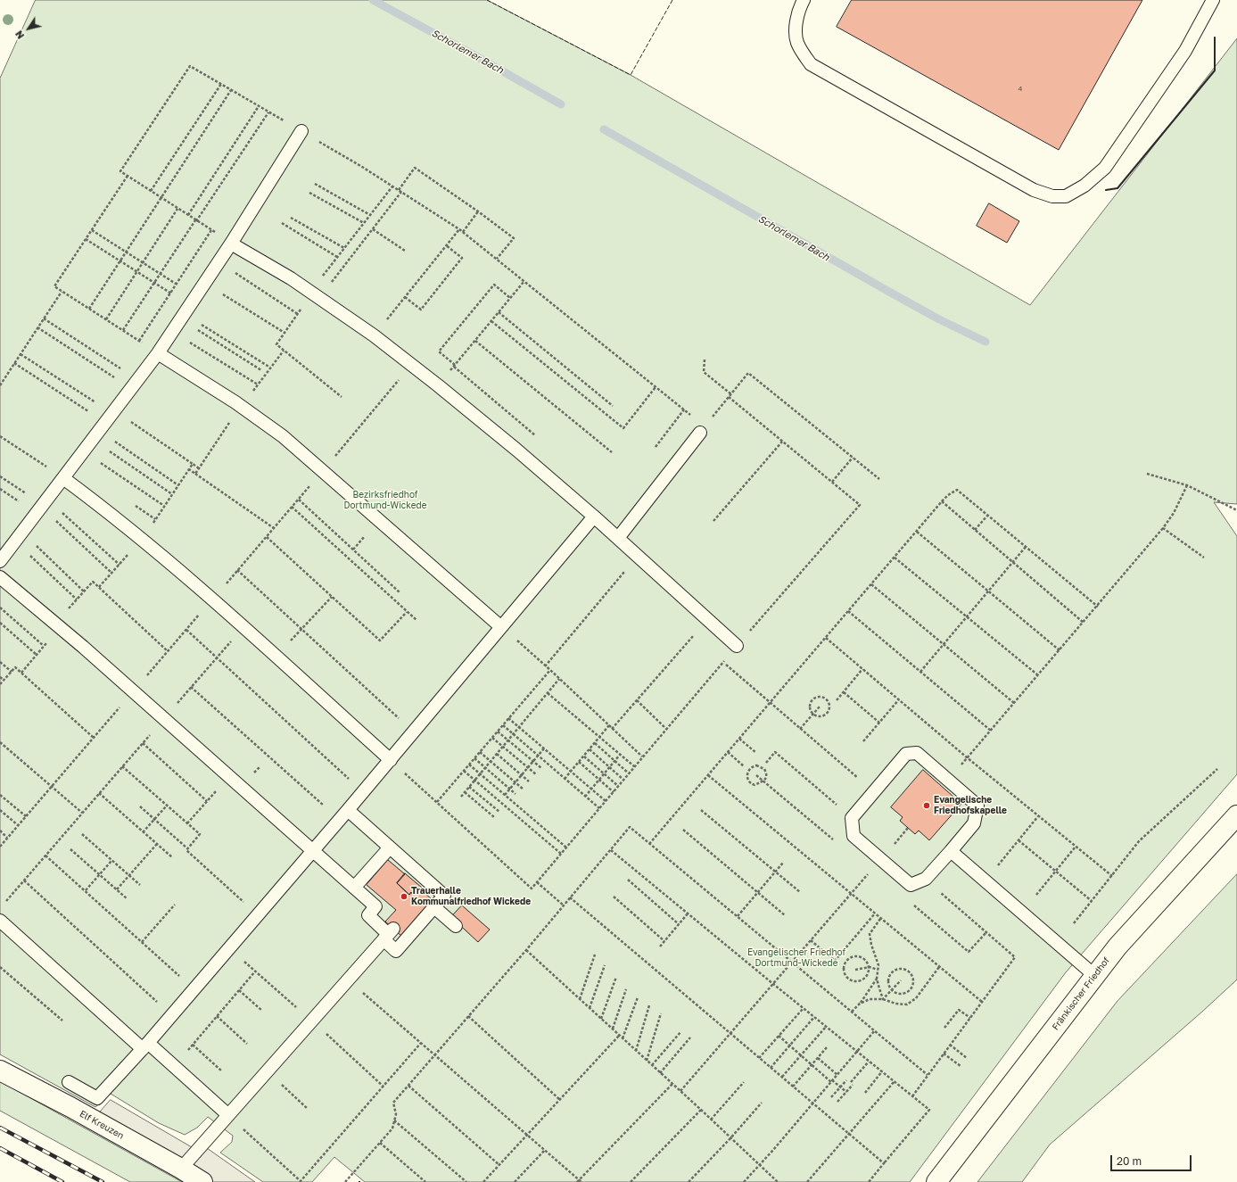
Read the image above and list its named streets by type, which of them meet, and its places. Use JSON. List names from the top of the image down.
{
  "streets": {
    "street": ["Fränkischer Friedhof", "Elf Kreuzen"]
  },
  "water": ["Schorlemer Bach"],
  "parks": ["Bezirksfriedhof Dortmund-Wickede", "Evangelischer Friedhof Dortmund-Wickede"],
  "places": ["Evangelische Friedhofskapelle", "Trauerhalle Kommunalfriedhof Wickede"],
  "house_numbers": ["4"],
  "scale_bar": "20 m",
  "north": "bottom left"
}
